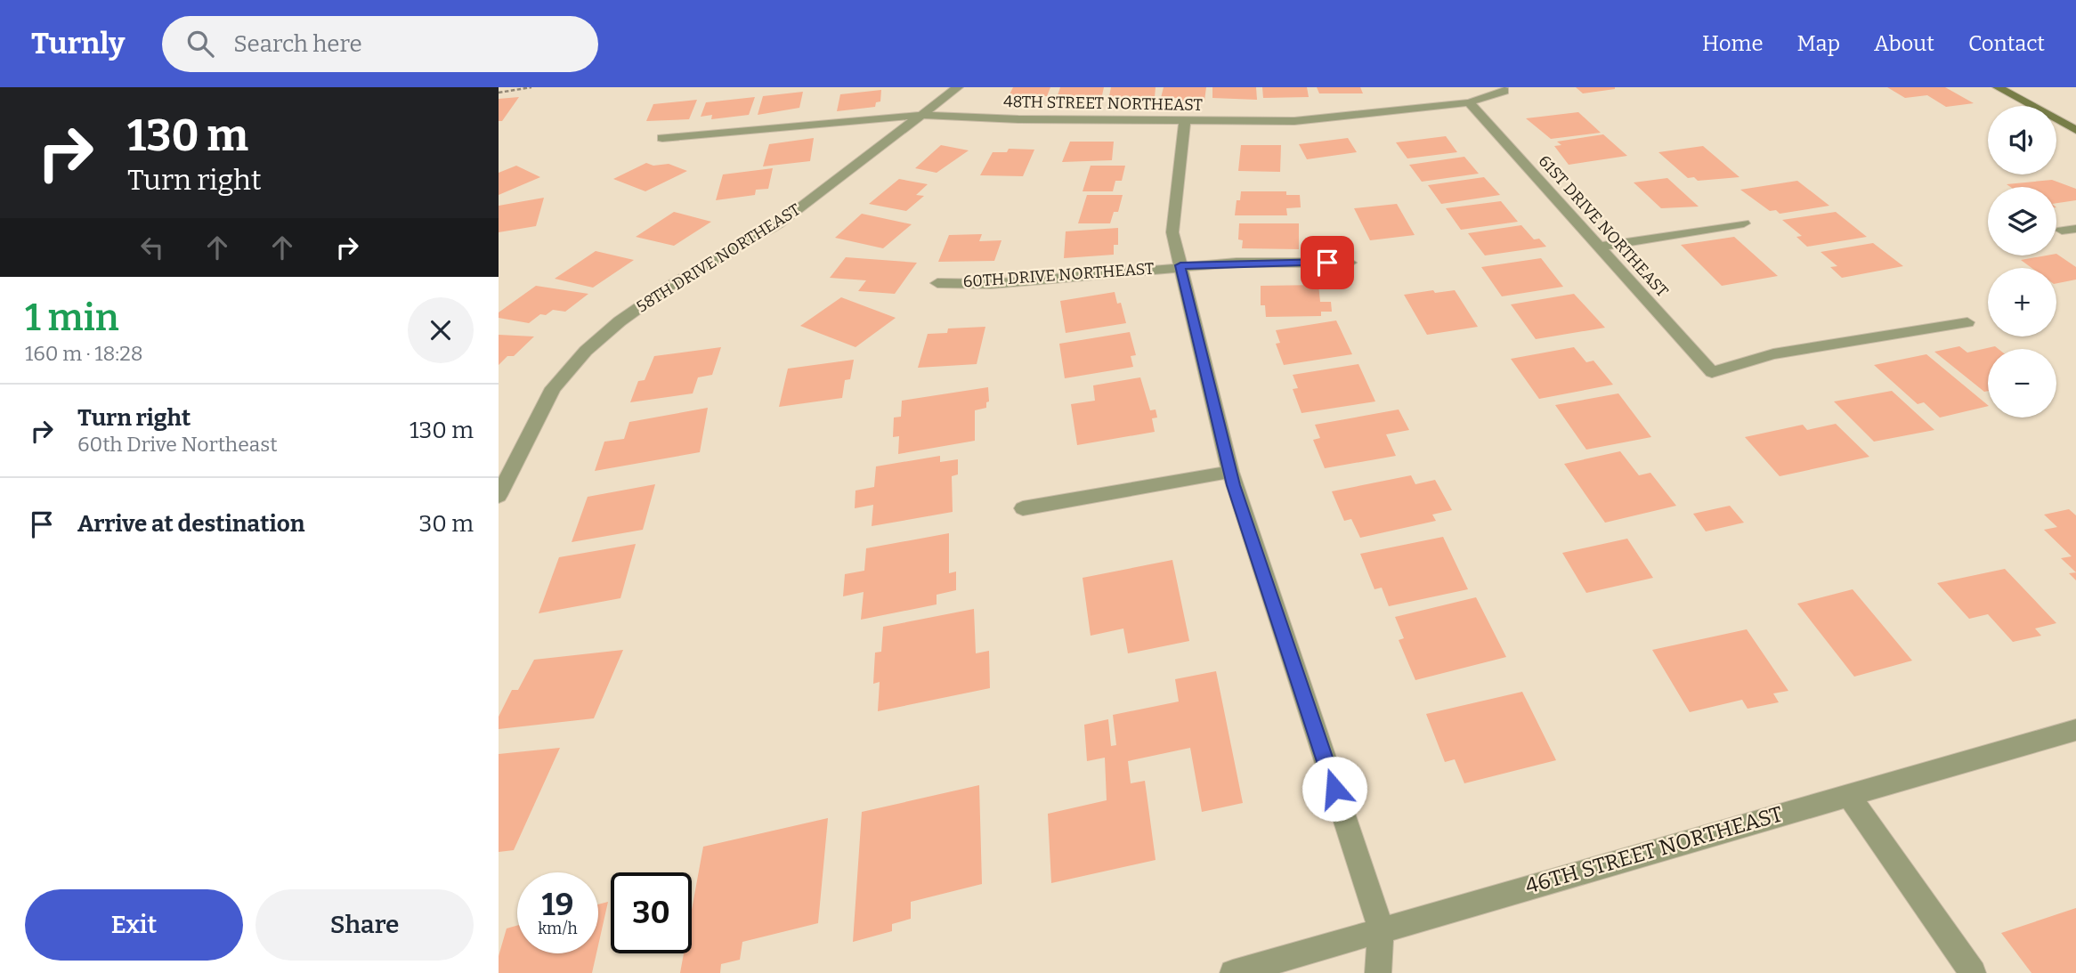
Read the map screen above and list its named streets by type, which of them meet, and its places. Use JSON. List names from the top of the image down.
{
  "streets": {
    "street": [
      "48TH STREET NORTHEAST",
      "61ST DRIVE NORTHEAST",
      "58TH DRIVE NORTHEAST",
      "60TH DRIVE NORTHEAST",
      "46TH STREET NORTHEAST"
    ]
  },
  "crossings": [
    ["48TH STREET NORTHEAST", "61ST DRIVE NORTHEAST"],
    ["48TH STREET NORTHEAST", "58TH DRIVE NORTHEAST"],
    ["48TH STREET NORTHEAST", "60TH DRIVE NORTHEAST"],
    ["60TH DRIVE NORTHEAST", "46TH STREET NORTHEAST"]
  ],
  "page": {
    "header": "Turnly",
    "search": "Search here",
    "nav": [
      "Home",
      "Map",
      "About",
      "Contact"
    ],
    "turn": ["130 m", "Turn right"],
    "map_buttons": ["+", "−"],
    "heading": ["1 min", "160 m · 18:28"],
    "list": [
      {
        "name": "Turn right",
        "note": "60th Drive Northeast",
        "value": "130 m"
      },
      {
        "name": "Arrive at destination",
        "value": "30 m"
      }
    ],
    "speed": "19 km/h",
    "limit": "30",
    "buttons": ["Exit", "Share"]
  }
}
